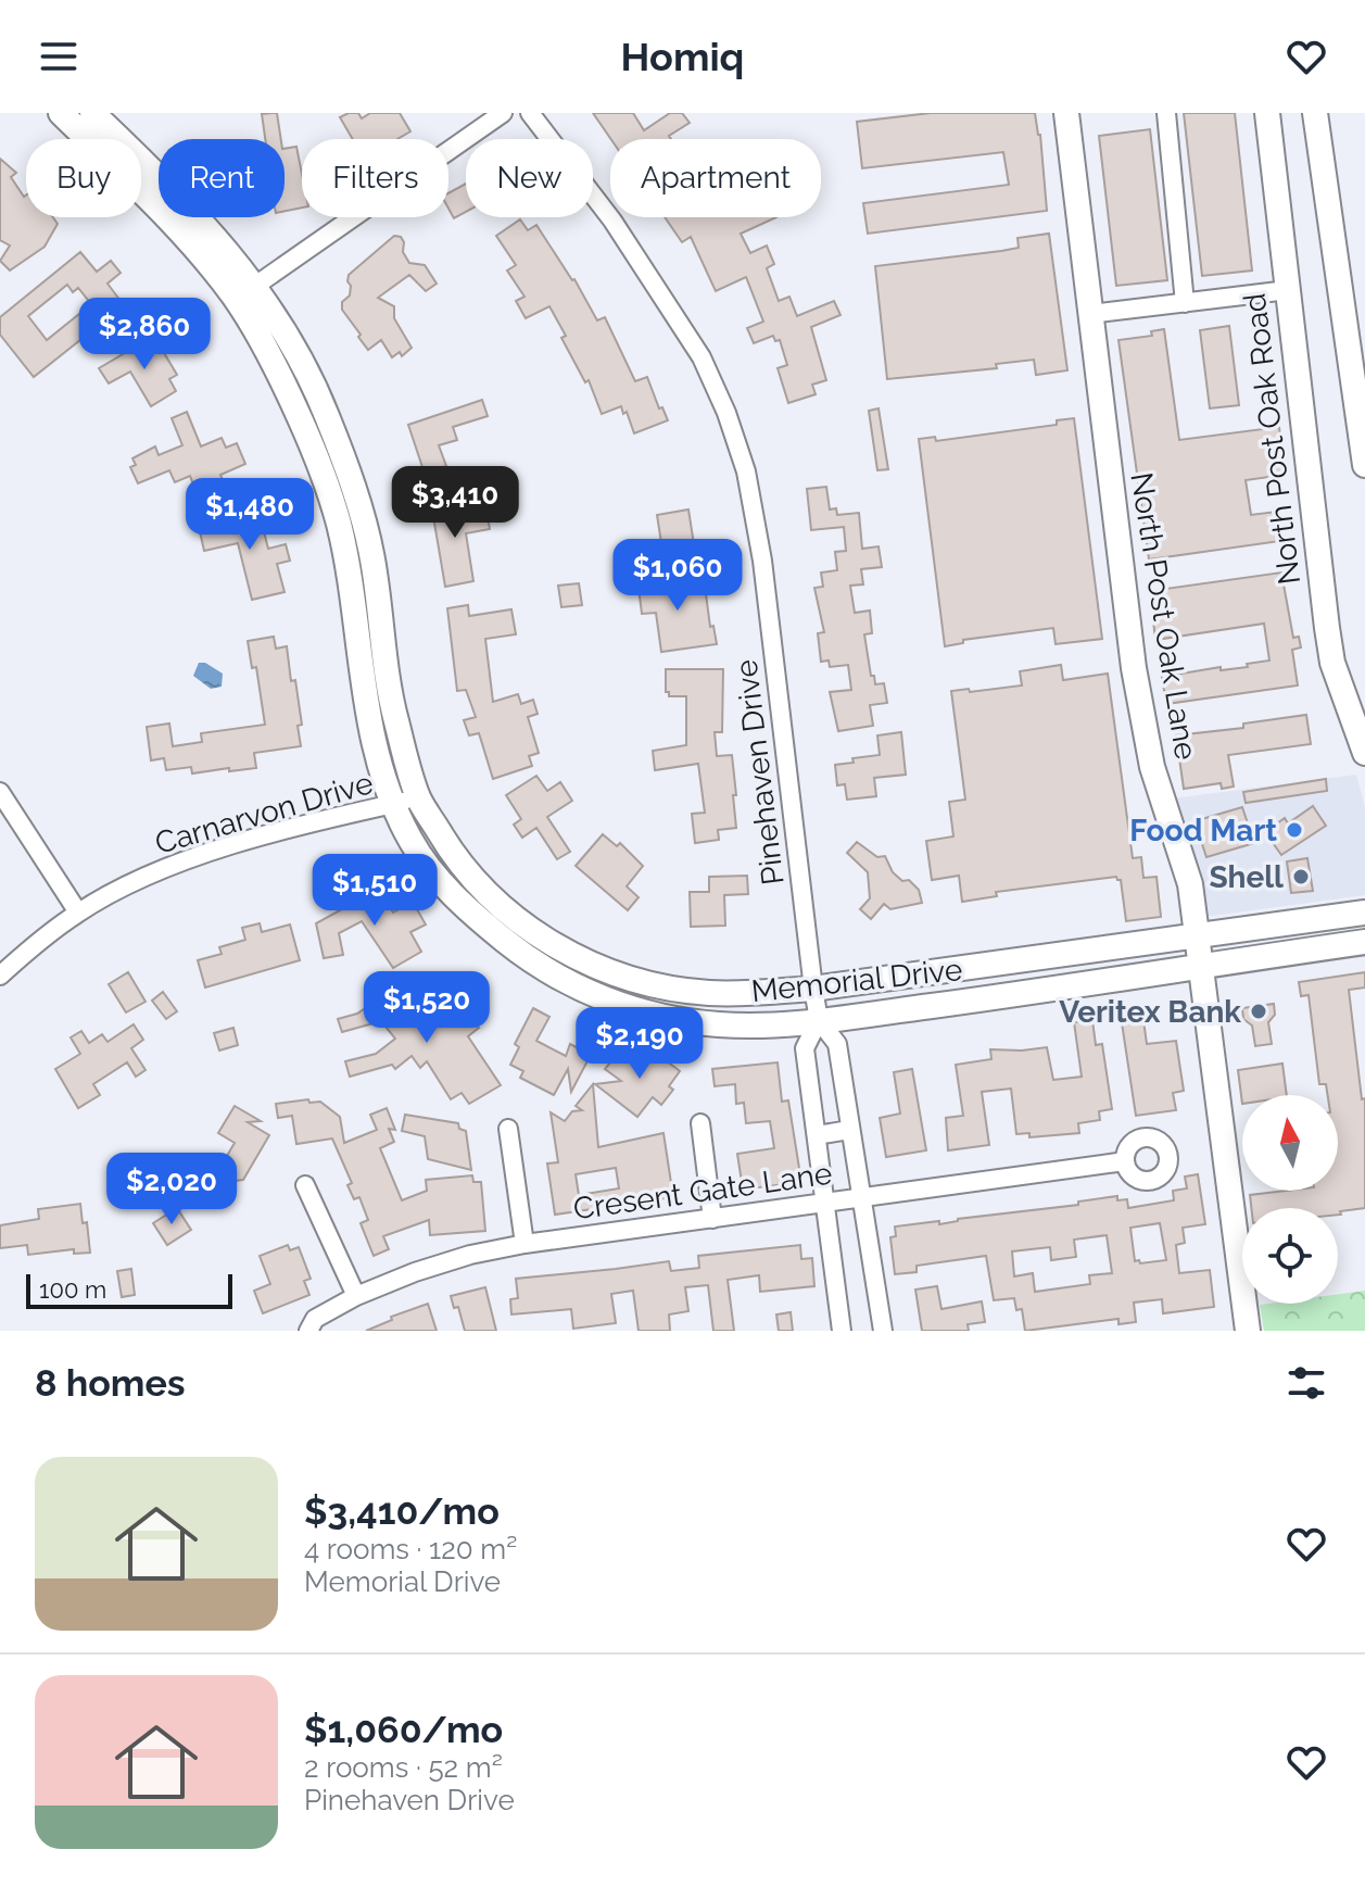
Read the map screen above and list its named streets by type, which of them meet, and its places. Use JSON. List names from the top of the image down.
{
  "streets": {
    "main road": ["North Post Oak Road", "North Post Oak Lane", "Memorial Drive"],
    "street": ["Pinehaven Drive", "Carnarvon Drive", "Cresent Gate Lane"]
  },
  "crossings": [
    ["North Post Oak Lane", "Memorial Drive"],
    ["Pinehaven Drive", "Memorial Drive"],
    ["Carnarvon Drive", "Memorial Drive"]
  ],
  "places": ["Food Mart", "Shell", "Veritex Bank"],
  "scale_bar": "100 m",
  "north": "top",
  "page": {
    "header": "Homiq",
    "chip": [
      "Buy",
      "Rent",
      "Filters",
      "New",
      "Apartment"
    ],
    "price": [
      "$2,860",
      "$3,410",
      "$1,480",
      "$1,060",
      "$1,510",
      "$1,520",
      "$2,190",
      "$2,020"
    ],
    "scale": "100 m",
    "heading": "8 homes",
    "list": [
      {
        "name": "$3,410/mo",
        "note": "4 rooms · 120 m² · Memorial Drive"
      },
      {
        "name": "$1,060/mo",
        "note": "2 rooms · 52 m² · Pinehaven Drive"
      }
    ]
  }
}
